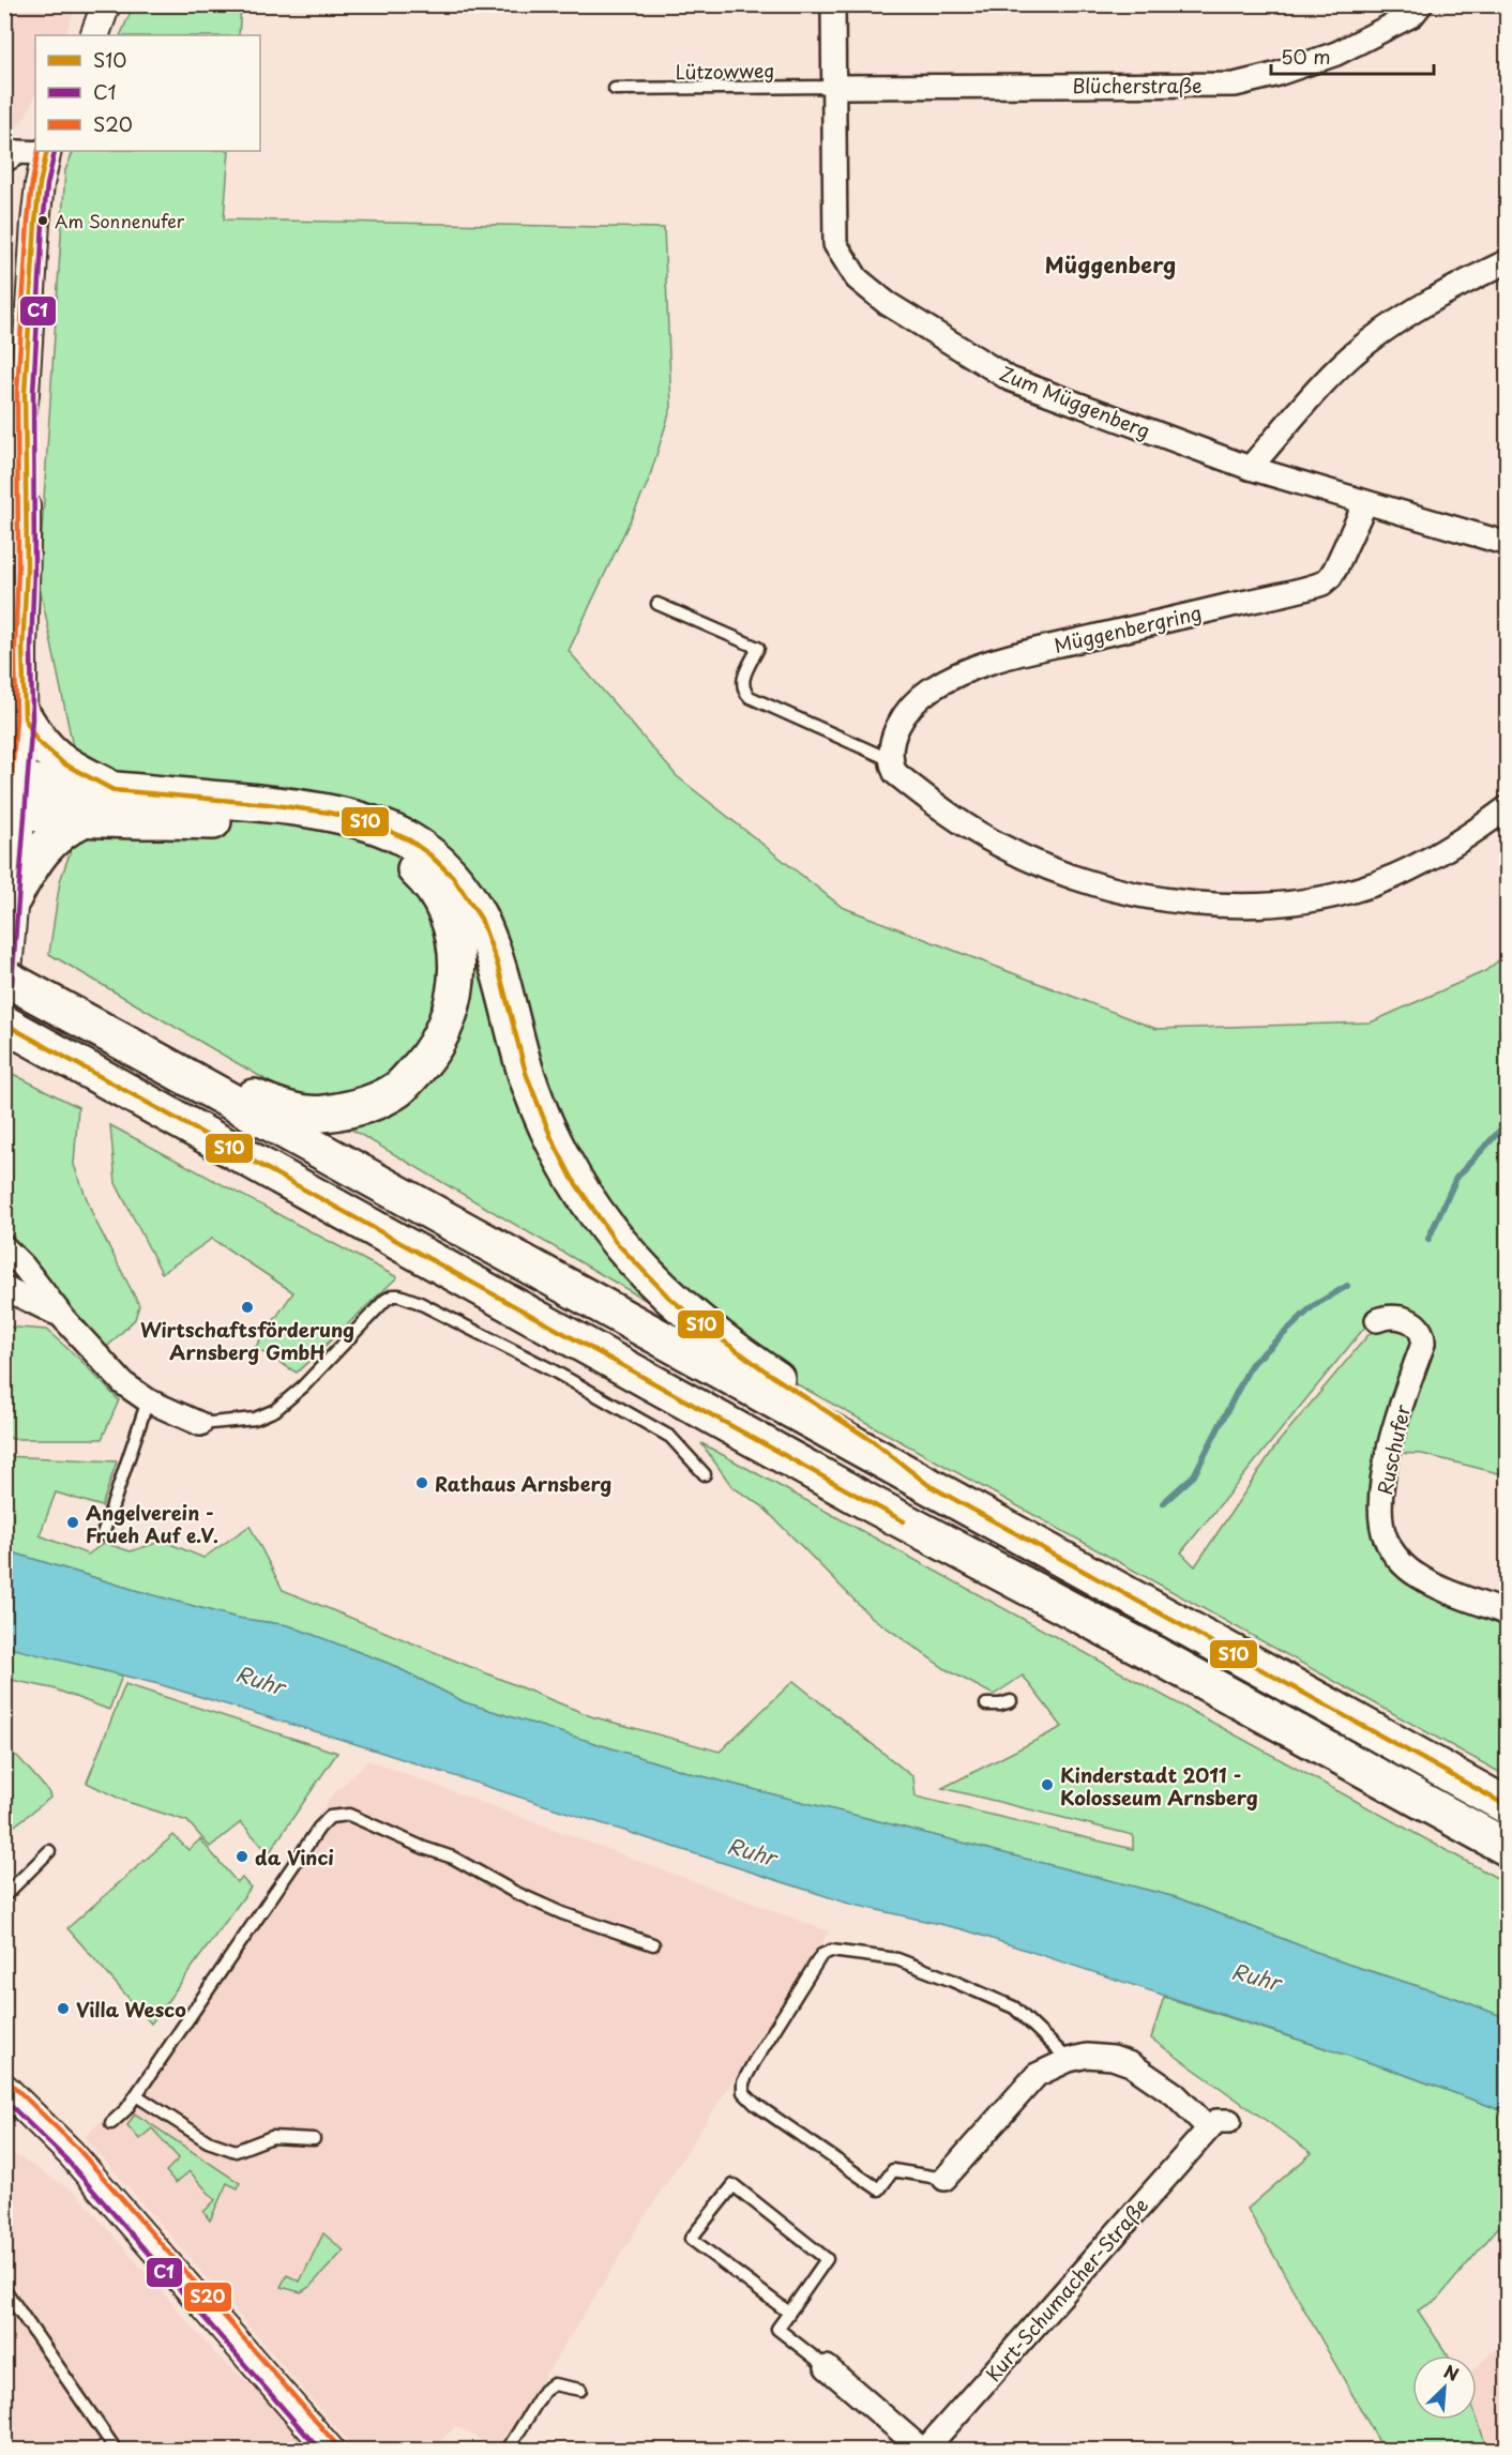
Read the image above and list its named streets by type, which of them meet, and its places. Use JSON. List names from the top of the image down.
{
  "streets": {
    "street": [
      "Blücherstraße",
      "Zum Müggenberg",
      "Müggenbergring",
      "Ruschufer",
      "Kurt-Schumacher-Straße"
    ],
    "lane": ["Lützowweg"]
  },
  "crossings": [
    ["Lützowweg", "Blücherstraße"],
    ["Lützowweg", "Zum Müggenberg"],
    ["Blücherstraße", "Zum Müggenberg"],
    ["Zum Müggenberg", "Müggenbergring"]
  ],
  "districts": ["Müggenberg"],
  "water": ["Ruhr"],
  "places": [
    "Am Sonnenufer",
    "Wirtschaftsförderung Arnsberg GmbH",
    "Rathaus Arnsberg",
    "Angelverein - Frueh Auf e.V.",
    "Kinderstadt 2011 - Kolosseum Arnsberg",
    "da Vinci",
    "Villa Wesco"
  ],
  "lines": ["transit line S10", "transit line S20", "transit line C1"],
  "legend": ["S10", "C1", "S20"],
  "scale_bar": "50 m",
  "north": "top right"
}
